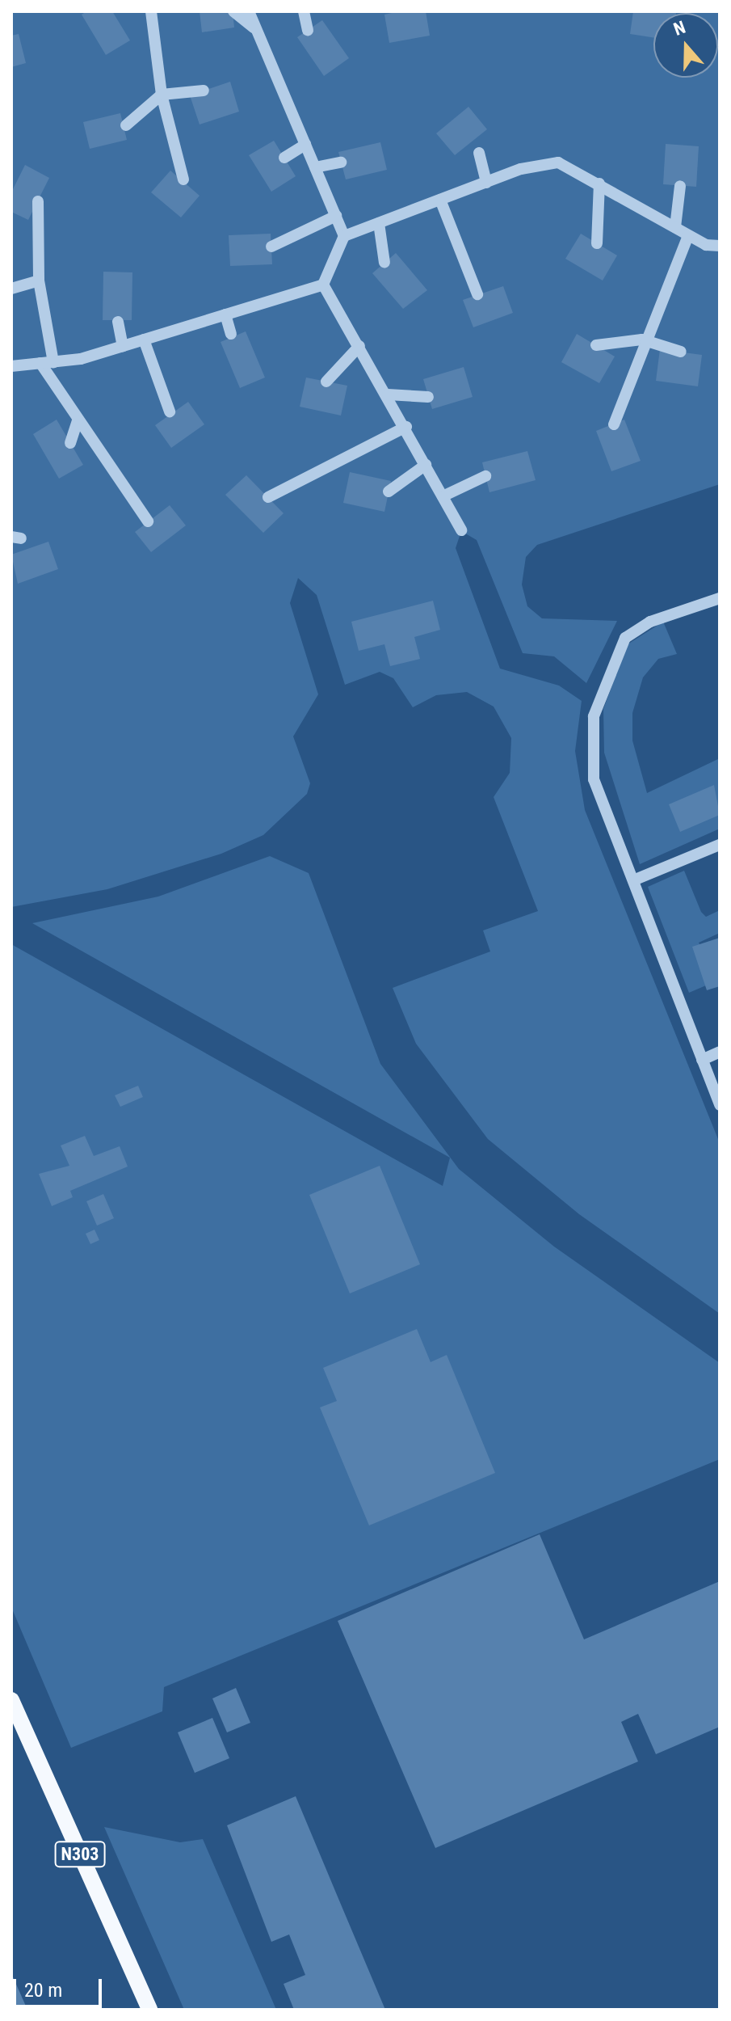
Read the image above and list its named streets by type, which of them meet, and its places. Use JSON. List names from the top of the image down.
{
  "streets": {
    "main road": ["N303"]
  },
  "scale_bar": "20 m",
  "north": "top"
}
